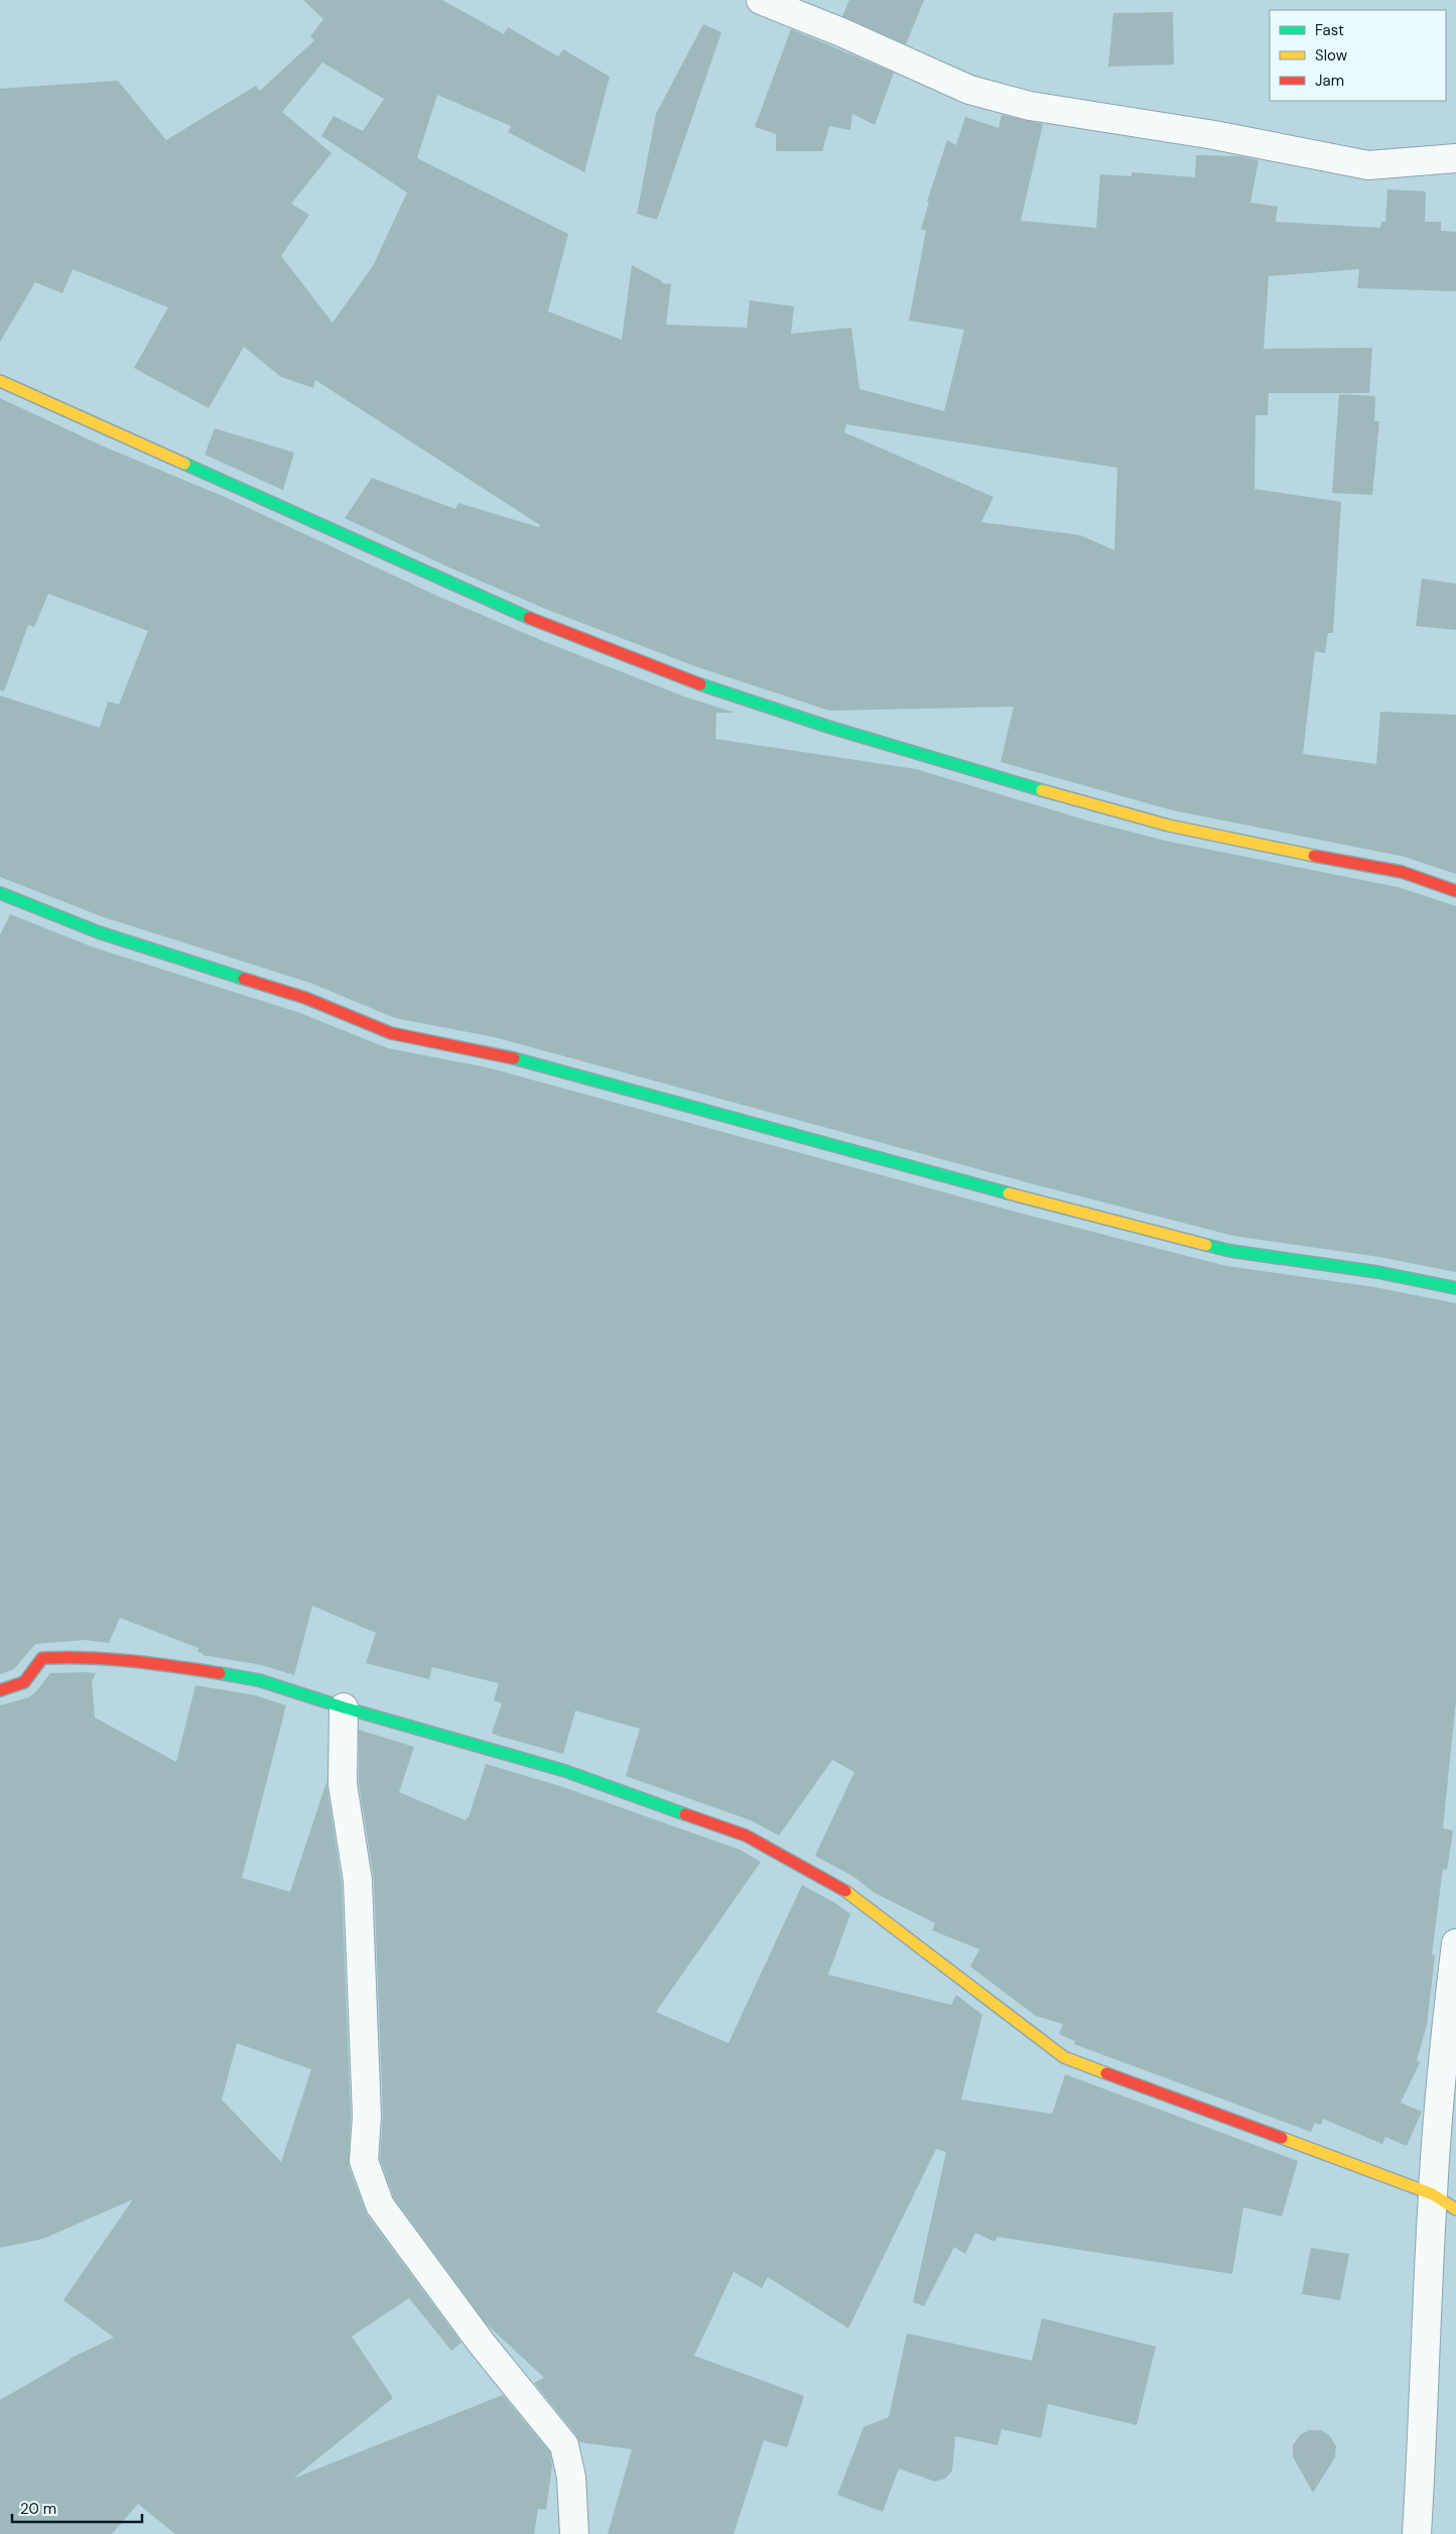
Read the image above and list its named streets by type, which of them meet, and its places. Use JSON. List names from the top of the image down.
{
  "legend": ["Fast", "Slow", "Jam"],
  "scale_bar": "20 m"
}
